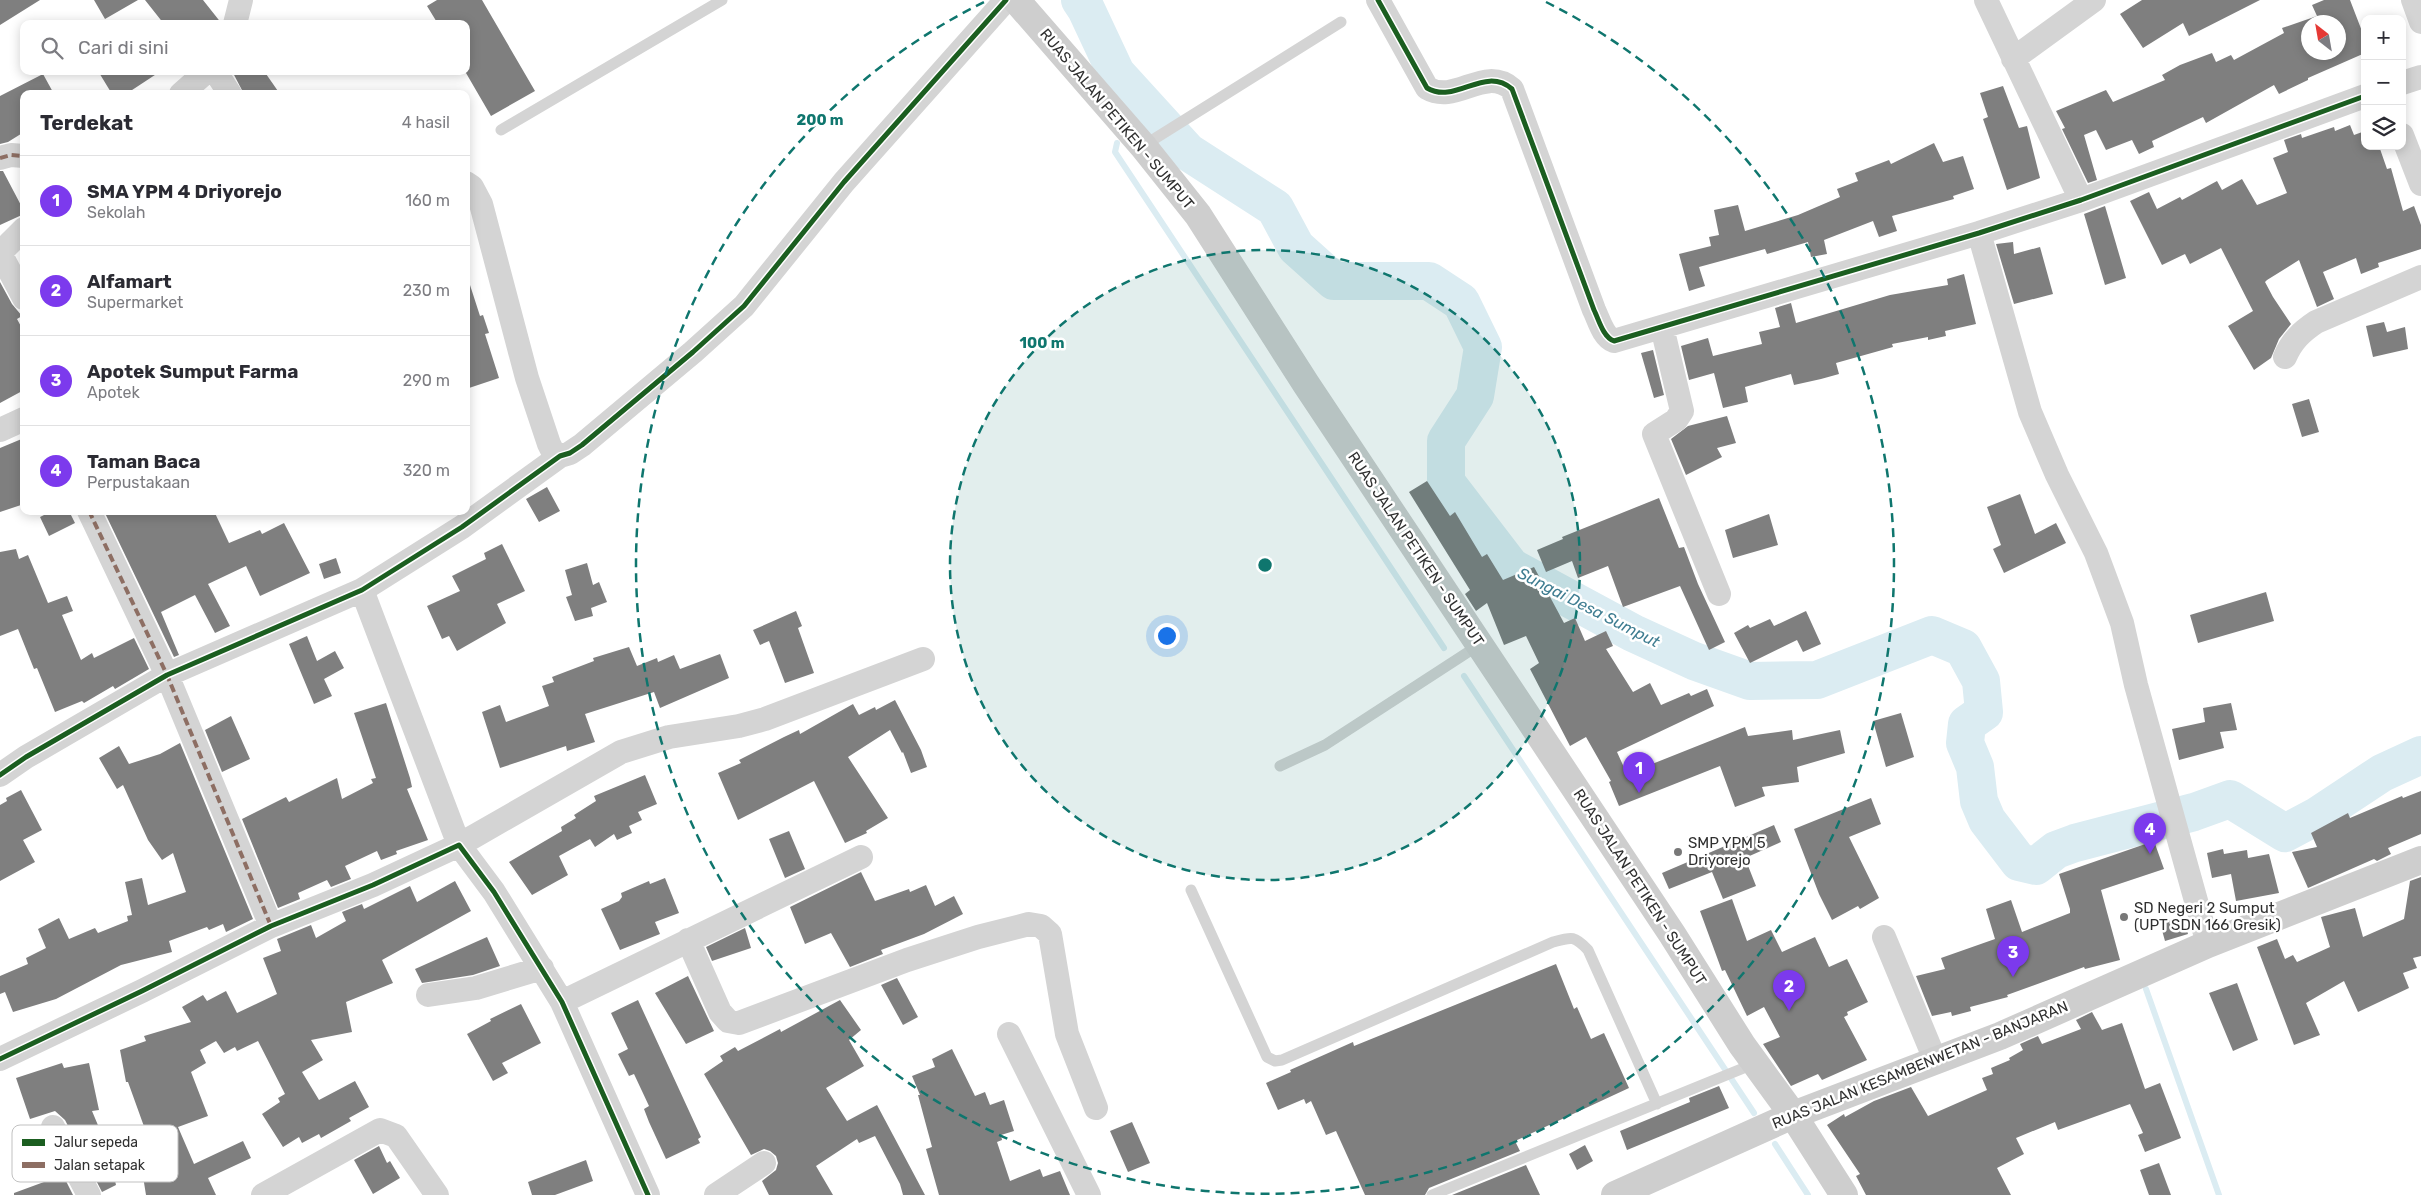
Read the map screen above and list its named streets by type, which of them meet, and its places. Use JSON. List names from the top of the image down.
{
  "streets": {
    "main road": ["RUAS JALAN PETIKEN - SUMPUT", "RUAS JALAN KESAMBENWETAN - BANJARAN"]
  },
  "crossings": [
    ["RUAS JALAN PETIKEN - SUMPUT", "RUAS JALAN KESAMBENWETAN - BANJARAN"]
  ],
  "water": ["Sungai Desa Sumput"],
  "places": ["SMP YPM 5 Driyorejo", "SD Negeri 2 Sumput (UPT SDN 166 Gresik)"],
  "legend": ["Jalur sepeda", "Jalan setapak"],
  "north": "top left",
  "page": {
    "map_buttons": ["+", "−"],
    "search": "Cari di sini",
    "heading": ["Terdekat", "4 hasil"],
    "list": [
      {
        "mark": "1",
        "name": "SMA YPM 4 Driyorejo",
        "note": "Sekolah",
        "value": "160 m"
      },
      {
        "mark": "2",
        "name": "Alfamart",
        "note": "Supermarket",
        "value": "230 m"
      },
      {
        "mark": "3",
        "name": "Apotek Sumput Farma",
        "note": "Apotek",
        "value": "290 m"
      },
      {
        "mark": "4",
        "name": "Taman Baca",
        "note": "Perpustakaan",
        "value": "320 m"
      }
    ],
    "pins": [
      "1",
      "4",
      "3",
      "2"
    ]
  },
  "rings": ["200 m", "100 m"]
}
